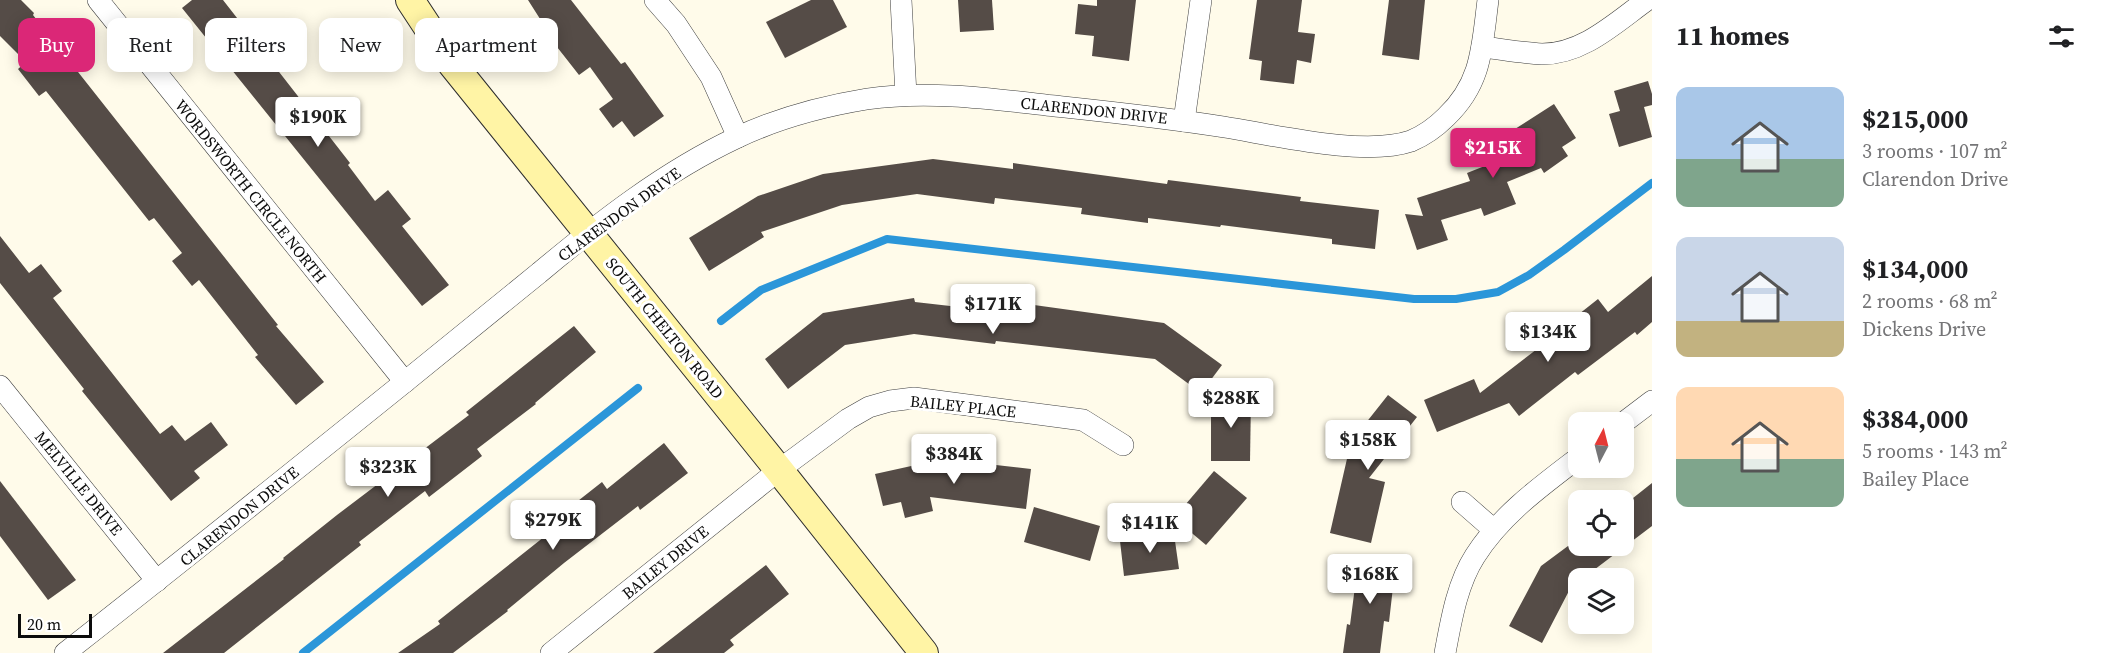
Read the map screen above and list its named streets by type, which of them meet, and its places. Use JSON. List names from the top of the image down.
{
  "streets": {
    "main road": ["SOUTH CHELTON ROAD"],
    "street": [
      "CLARENDON DRIVE",
      "WORDSWORTH CIRCLE NORTH",
      "BAILEY PLACE",
      "MELVILLE DRIVE",
      "BAILEY DRIVE"
    ]
  },
  "crossings": [
    ["CLARENDON DRIVE", "WORDSWORTH CIRCLE NORTH"],
    ["CLARENDON DRIVE", "SOUTH CHELTON ROAD"],
    ["CLARENDON DRIVE", "MELVILLE DRIVE"],
    ["SOUTH CHELTON ROAD", "BAILEY PLACE"],
    ["SOUTH CHELTON ROAD", "BAILEY DRIVE"],
    ["BAILEY PLACE", "BAILEY DRIVE"]
  ],
  "scale_bar": "20 m",
  "north": "top",
  "page": {
    "heading": "11 homes",
    "chip": [
      "Buy",
      "Rent",
      "Filters",
      "New",
      "Apartment"
    ],
    "list": [
      {
        "name": "$215,000",
        "note": "3 rooms · 107 m² · Clarendon Drive"
      },
      {
        "name": "$134,000",
        "note": "2 rooms · 68 m² · Dickens Drive"
      },
      {
        "name": "$384,000",
        "note": "5 rooms · 143 m² · Bailey Place"
      }
    ],
    "price": [
      "$190K",
      "$215K",
      "$171K",
      "$134K",
      "$288K",
      "$158K",
      "$384K",
      "$323K",
      "$279K",
      "$141K",
      "$168K"
    ],
    "scale": "20 m"
  }
}
